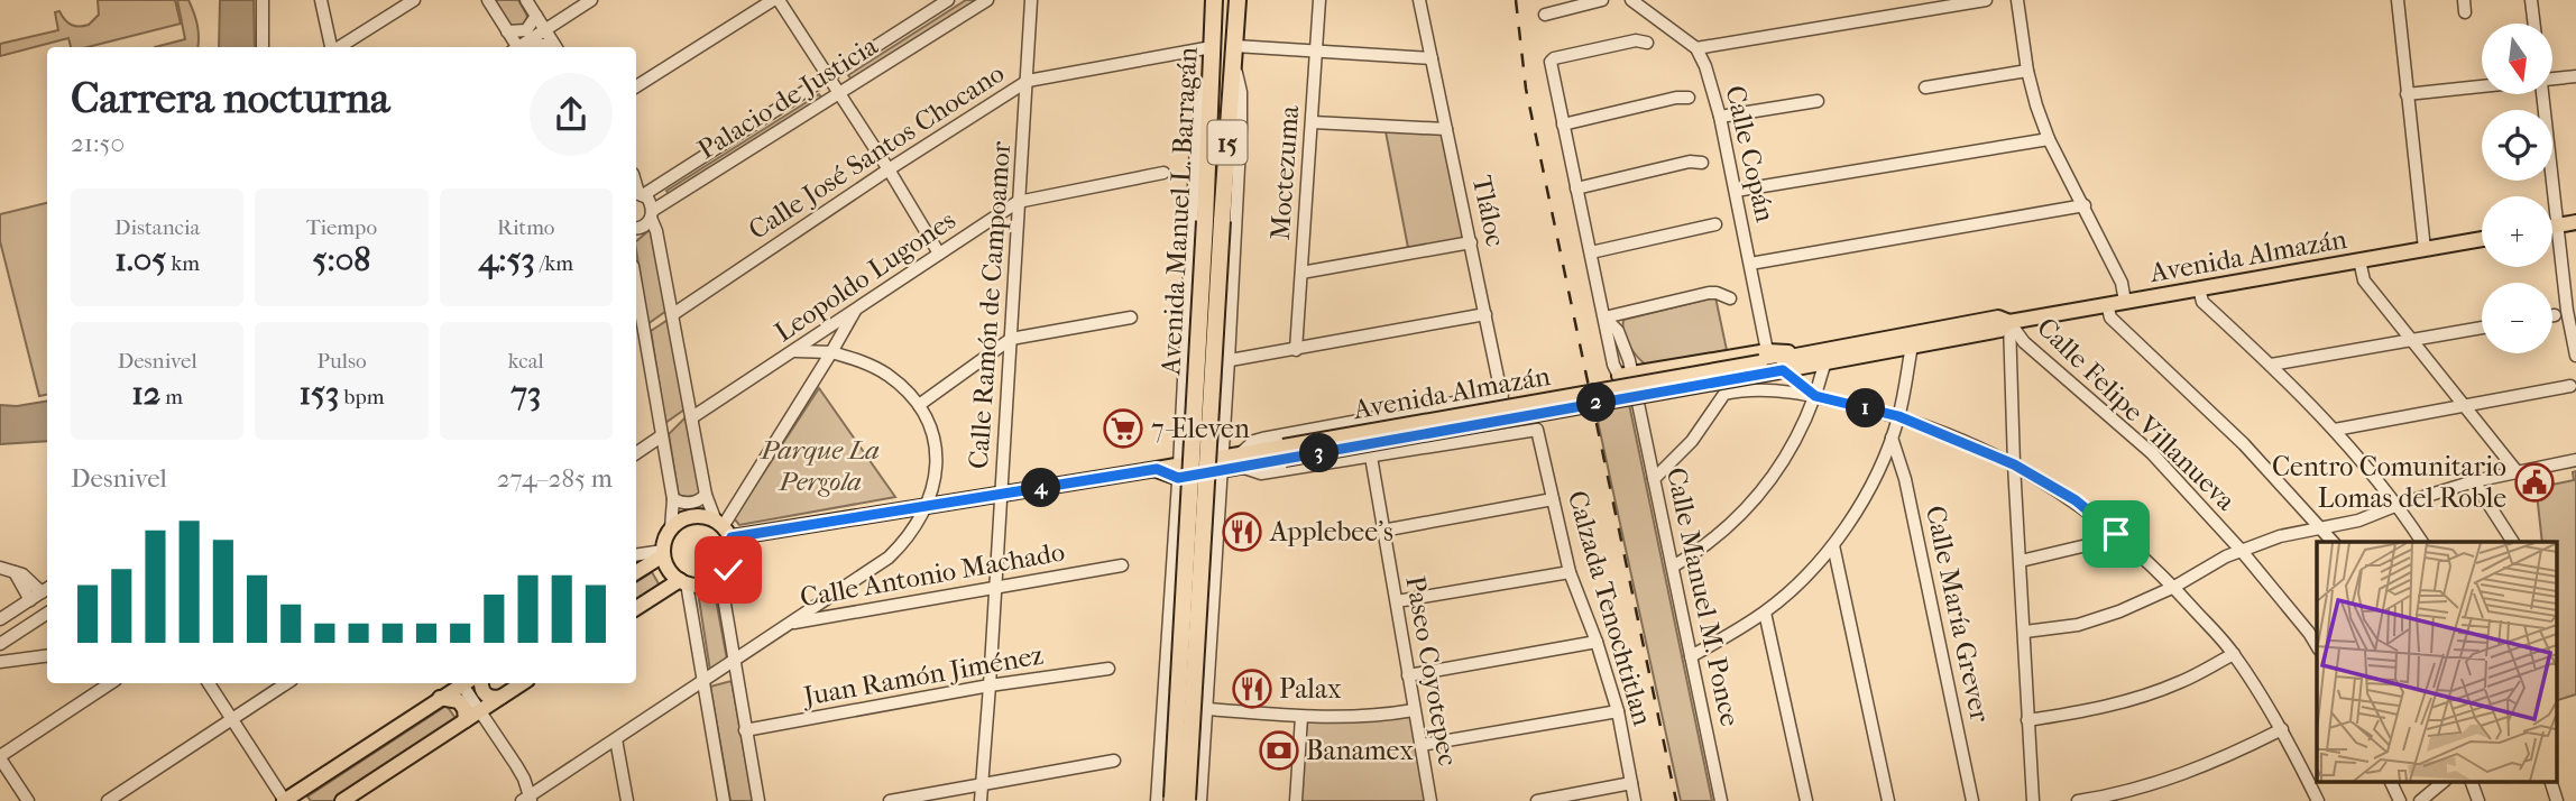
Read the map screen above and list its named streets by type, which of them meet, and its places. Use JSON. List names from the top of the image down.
{
  "streets": {
    "highway": ["15", "Avenida Manuel L. Barragán"],
    "main road": ["Avenida Almazán"],
    "street": [
      "Palacio de Justicia",
      "Calle José Santos Chocano",
      "Calle Copán",
      "Moctezuma",
      "Tláloc",
      "Leopoldo Lugones",
      "Calle Ramón de Campoamor",
      "Calle Felipe Villanueva",
      "Calle Antonio Machado",
      "Calle Manuel M. Ponce",
      "Calzada Tenochtitlan",
      "Calle María Grever",
      "Paseo Coyotepec",
      "Juan Ramón Jiménez"
    ]
  },
  "crossings": [
    ["Calle José Santos Chocano", "Avenida Manuel L. Barragán"],
    ["Calle José Santos Chocano", "Calle Ramón de Campoamor"],
    ["Calle Copán", "Avenida Almazán"],
    ["Tláloc", "Calzada Tenochtitlan"],
    ["Avenida Almazán", "Calle Felipe Villanueva"],
    ["Leopoldo Lugones", "Calle Ramón de Campoamor"],
    ["Calle Ramón de Campoamor", "Calle Antonio Machado"],
    ["Calle Ramón de Campoamor", "Juan Ramón Jiménez"]
  ],
  "parks": ["Parque La Pergola"],
  "places": {
    "supermarket": ["7-Eleven"],
    "public building": ["Centro Comunitario Lomas del Roble"],
    "restaurant": ["Applebee's", "Palax"],
    "bank": ["Banamex"]
  },
  "north": "bottom",
  "page": {
    "map_buttons": ["+", "−"],
    "heading": ["Carrera nocturna", "21:50"],
    "stats": [
      ["Distancia", "1.05 km"],
      ["Tiempo", "5:08"],
      ["Ritmo", "4:53 /km"],
      ["Desnivel", "12 m"],
      ["Pulso", "153 bpm"],
      ["kcal", "73"]
    ],
    "pins": [
      "2",
      "1",
      "3",
      "4"
    ],
    "chart": ["Desnivel", "274–285 m"]
  }
}
